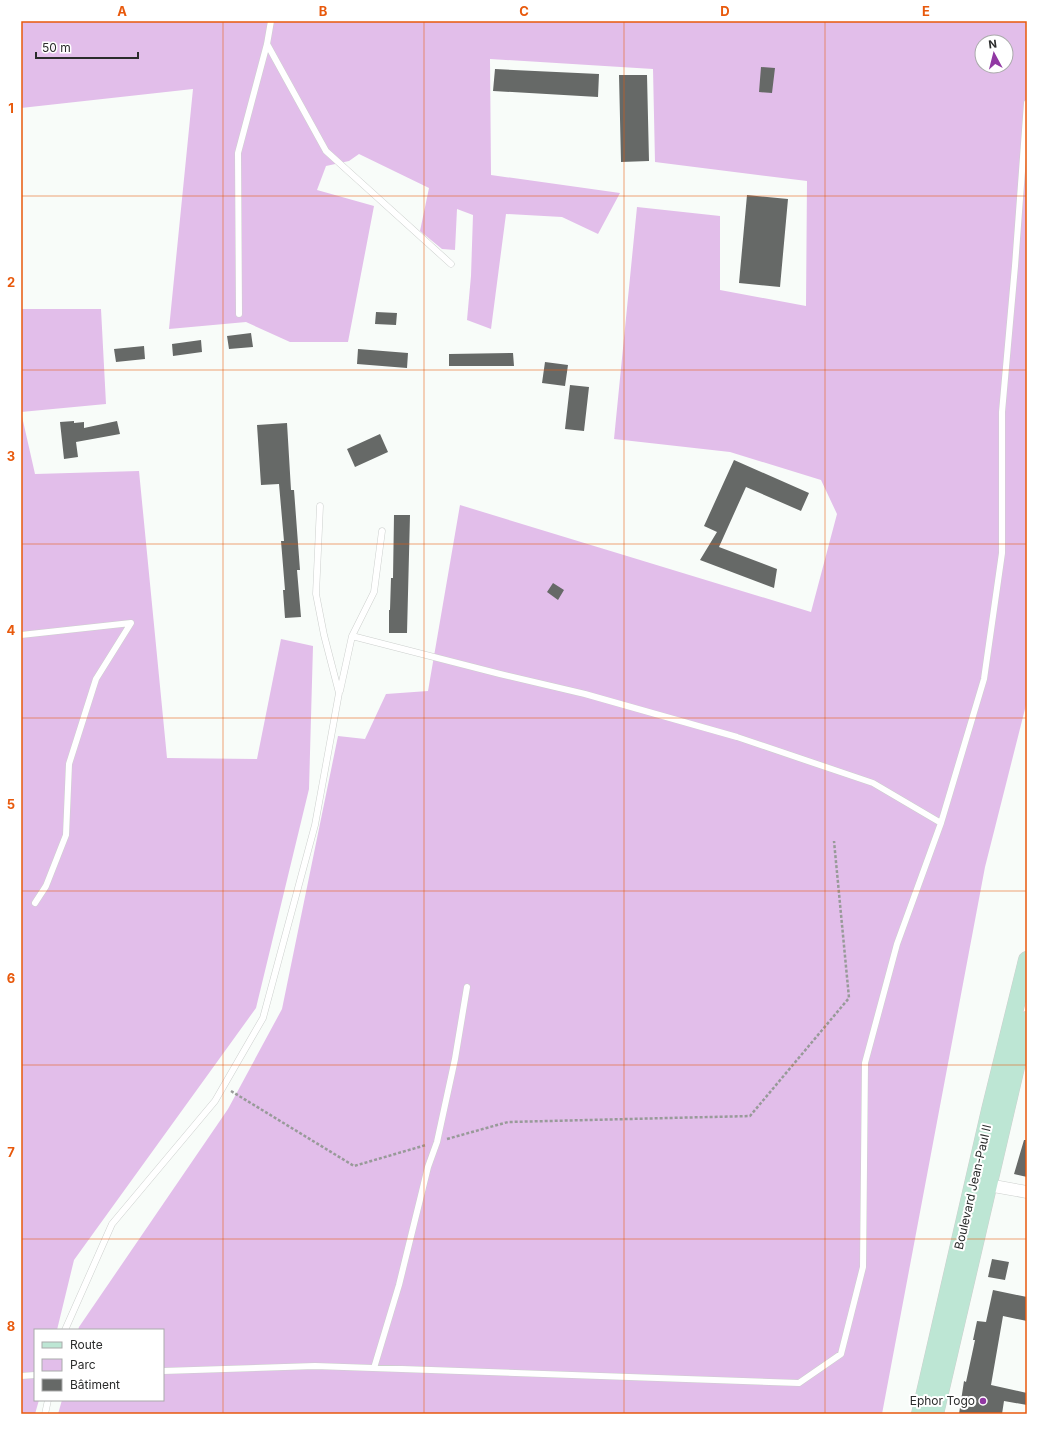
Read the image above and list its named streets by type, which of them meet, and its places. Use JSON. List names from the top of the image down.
{
  "streets": {
    "main road": ["Boulevard Jean-Paul II"]
  },
  "places": ["Ephor Togo"],
  "legend": ["Route", "Parc", "Bâtiment"],
  "scale_bar": "50 m",
  "north": "top",
  "grid": {
    "columns": [
      "A",
      "B",
      "C",
      "D",
      "E"
    ],
    "rows": [
      "1",
      "2",
      "3",
      "4",
      "5",
      "6",
      "7",
      "8"
    ]
  }
}
